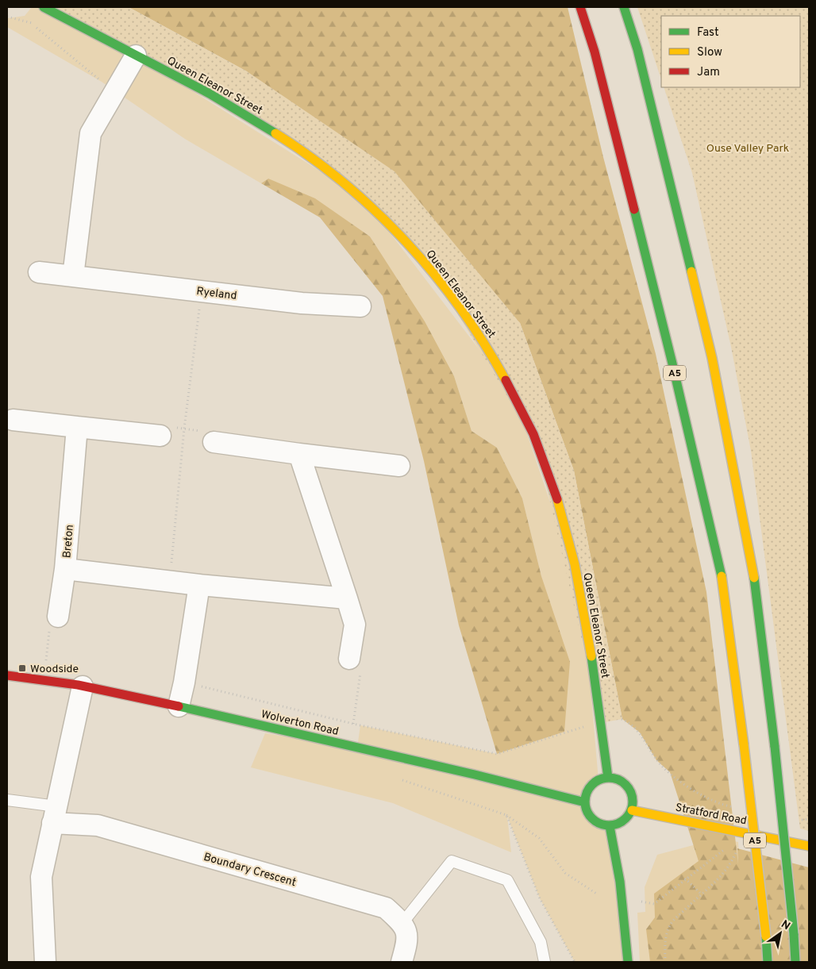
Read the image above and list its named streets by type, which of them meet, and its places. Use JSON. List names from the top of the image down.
{
  "streets": {
    "main road": [
      "Queen Eleanor Street",
      "A5",
      "Wolverton Road",
      "Stratford Road"
    ],
    "street": ["Ryeland", "Breton", "Boundary Crescent"]
  },
  "crossings": [
    ["Queen Eleanor Street", "Wolverton Road"],
    ["Queen Eleanor Street", "Stratford Road"],
    ["Wolverton Road", "Stratford Road"]
  ],
  "parks": ["Ouse Valley Park"],
  "places": {
    "transit": ["Woodside"]
  },
  "legend": ["Fast", "Slow", "Jam"],
  "north": "top right"
}
